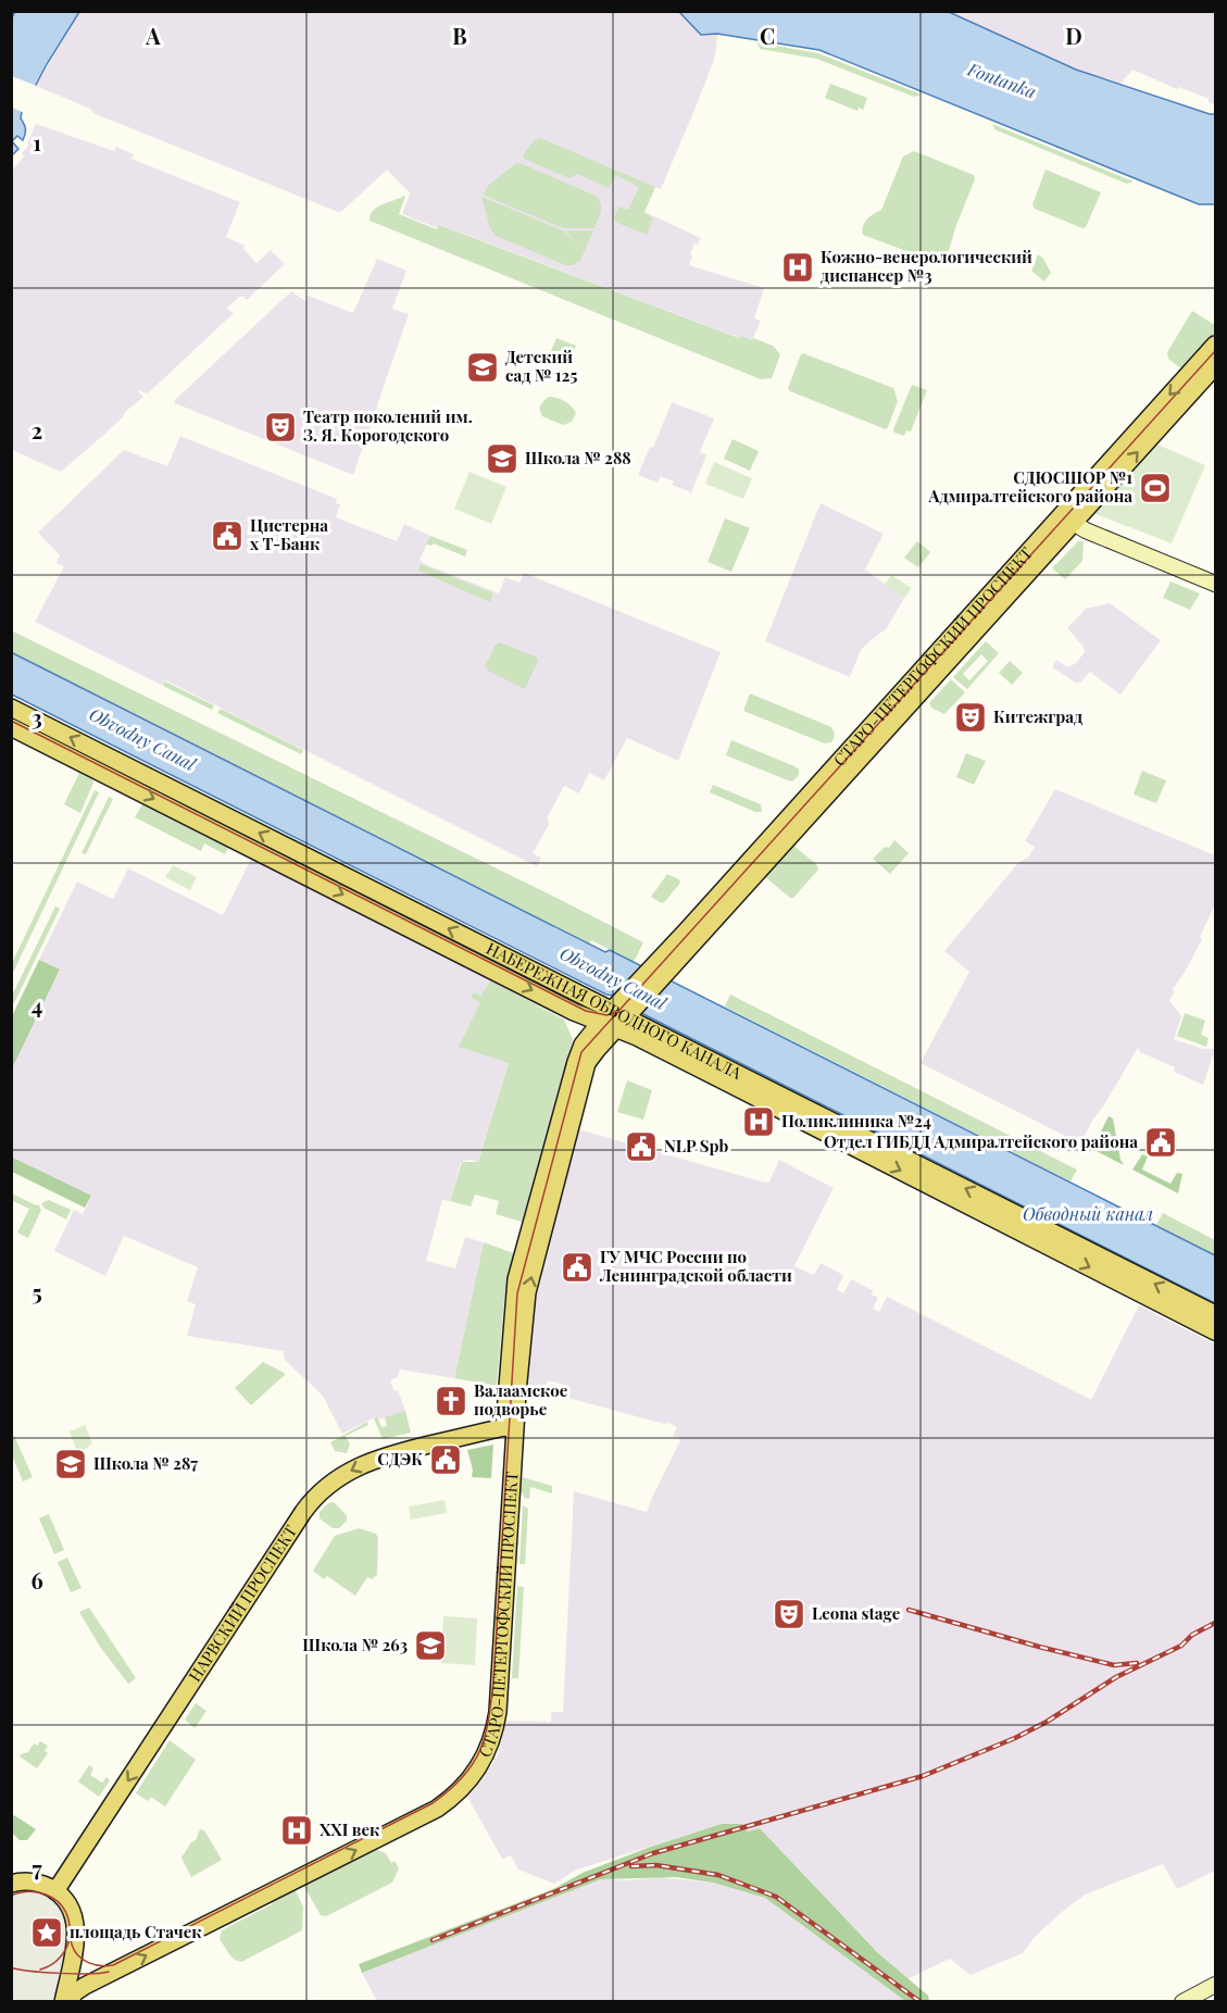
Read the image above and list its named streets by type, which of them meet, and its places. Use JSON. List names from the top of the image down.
{
  "streets": {
    "main road": ["СТАРО-ПЕТЕРГОФСКИЙ ПРОСПЕКТ", "НАБЕРЕЖНАЯ ОБВОДНОГО КАНАЛА", "НАРВСКИЙ ПРОСПЕКТ"]
  },
  "crossings": [
    ["СТАРО-ПЕТЕРГОФСКИЙ ПРОСПЕКТ", "НАБЕРЕЖНАЯ ОБВОДНОГО КАНАЛА"],
    ["СТАРО-ПЕТЕРГОФСКИЙ ПРОСПЕКТ", "НАРВСКИЙ ПРОСПЕКТ"]
  ],
  "one_way": ["НАРВСКИЙ ПРОСПЕКТ"],
  "water": ["Fontanka", "Obvodny Canal", "Обводный канал"],
  "places": {
    "hospital": ["Кожно-венерологический диспансер №3", "Поликлиника №24", "XXI век"],
    "school or university": [
      "Детский сад № 125",
      "Школа № 288",
      "Школа № 287",
      "Школа № 263"
    ],
    "theatre": ["Театр поколений им. З. Я. Корогодского", "Китежград", "Leona stage"],
    "sports": ["СДЮСШОР №1 Адмиралтейского района"],
    "public building": [
      "Цистерна х Т-Банк",
      "Отдел ГИБДД Адмиралтейского района",
      "NLP Spb",
      "ГУ МЧС России по Ленинградской области",
      "СДЭК"
    ],
    "church": ["Валаамское подворье"],
    "place": ["площадь Стачек"]
  },
  "grid": {
    "columns": [
      "A",
      "B",
      "C",
      "D"
    ],
    "rows": [
      "1",
      "2",
      "3",
      "4",
      "5",
      "6",
      "7"
    ]
  }
}
